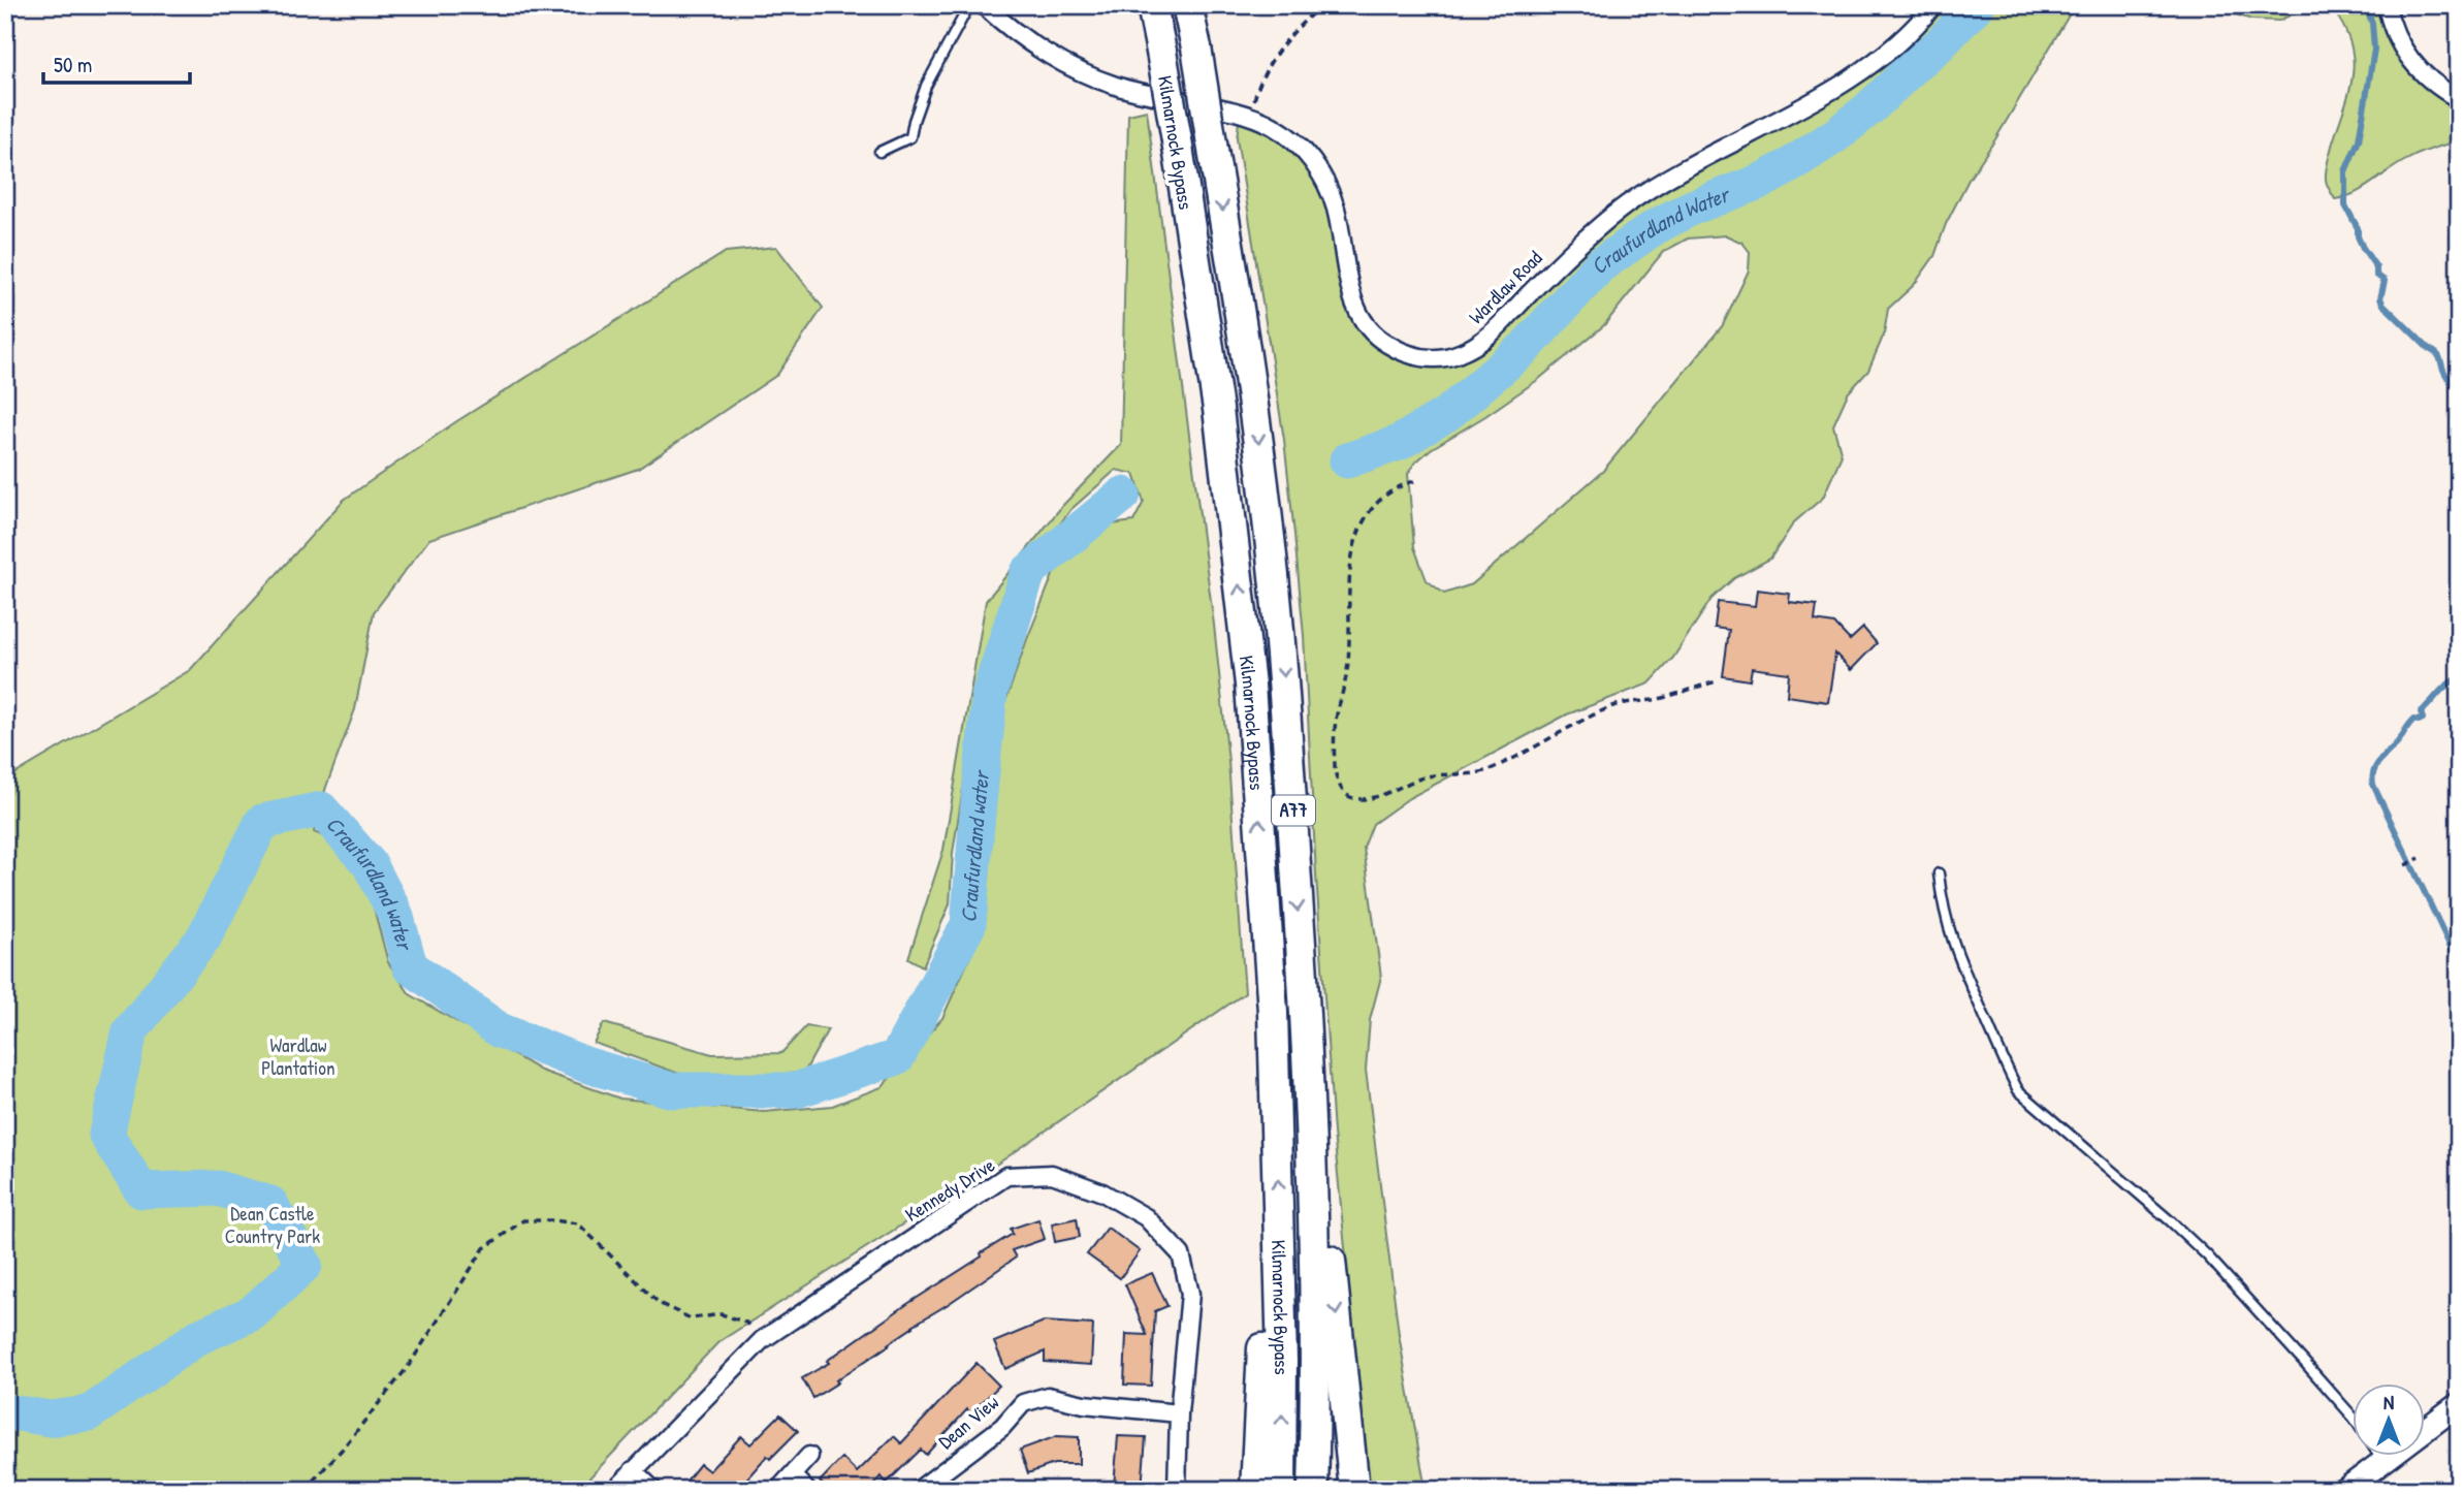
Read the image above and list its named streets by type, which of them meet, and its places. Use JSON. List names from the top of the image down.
{
  "streets": {
    "highway": ["Kilmarnock Bypass", "A77"],
    "street": ["Wardlaw Road", "Kennedy Drive", "Dean View"]
  },
  "crossings": [
    ["Kilmarnock Bypass", "A77"],
    ["Kennedy Drive", "Dean View"]
  ],
  "water": ["Craufurdland Water", "Craufurdland water"],
  "parks": ["Wardlaw Plantation", "Dean Castle Country Park"],
  "scale_bar": "50 m",
  "north": "top"
}
